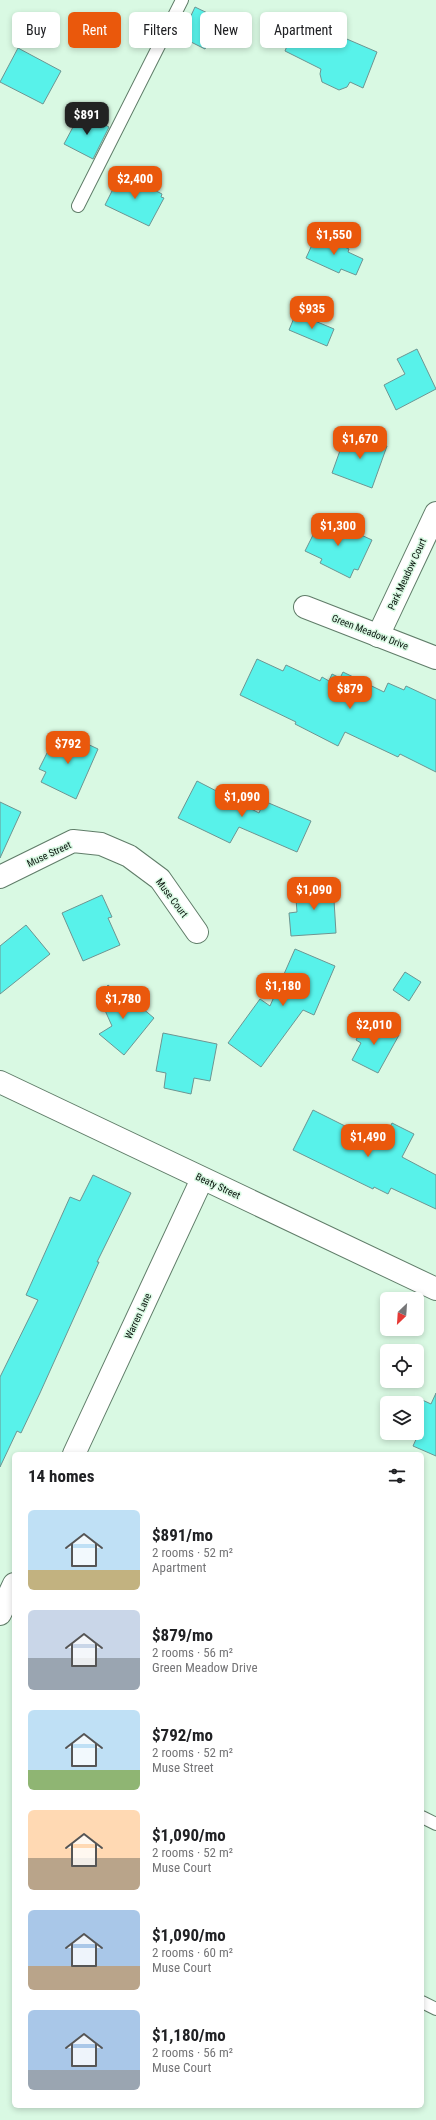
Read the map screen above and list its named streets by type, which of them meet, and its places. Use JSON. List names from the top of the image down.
{
  "streets": {
    "street": [
      "Park Meadow Court",
      "Green Meadow Drive",
      "Muse Street",
      "Muse Court",
      "Beaty Street",
      "Warren Lane"
    ]
  },
  "crossings": [
    ["Park Meadow Court", "Green Meadow Drive"],
    ["Muse Street", "Muse Court"],
    ["Beaty Street", "Warren Lane"]
  ],
  "north": "bottom left",
  "page": {
    "chip": [
      "Buy",
      "Rent",
      "Filters",
      "New",
      "Apartment"
    ],
    "price": [
      "$891",
      "$2,400",
      "$1,550",
      "$935",
      "$1,670",
      "$1,300",
      "$879",
      "$792",
      "$1,090",
      "$1,090",
      "$1,180",
      "$1,780",
      "$2,010",
      "$1,490"
    ],
    "heading": "14 homes",
    "list": [
      {
        "name": "$891/mo",
        "note": "2 rooms · 52 m² · Apartment"
      },
      {
        "name": "$879/mo",
        "note": "2 rooms · 56 m² · Green Meadow Drive"
      },
      {
        "name": "$792/mo",
        "note": "2 rooms · 52 m² · Muse Street"
      },
      {
        "name": "$1,090/mo",
        "note": "2 rooms · 52 m² · Muse Court"
      },
      {
        "name": "$1,090/mo",
        "note": "2 rooms · 60 m² · Muse Court"
      },
      {
        "name": "$1,180/mo",
        "note": "2 rooms · 56 m² · Muse Court"
      }
    ]
  }
}
